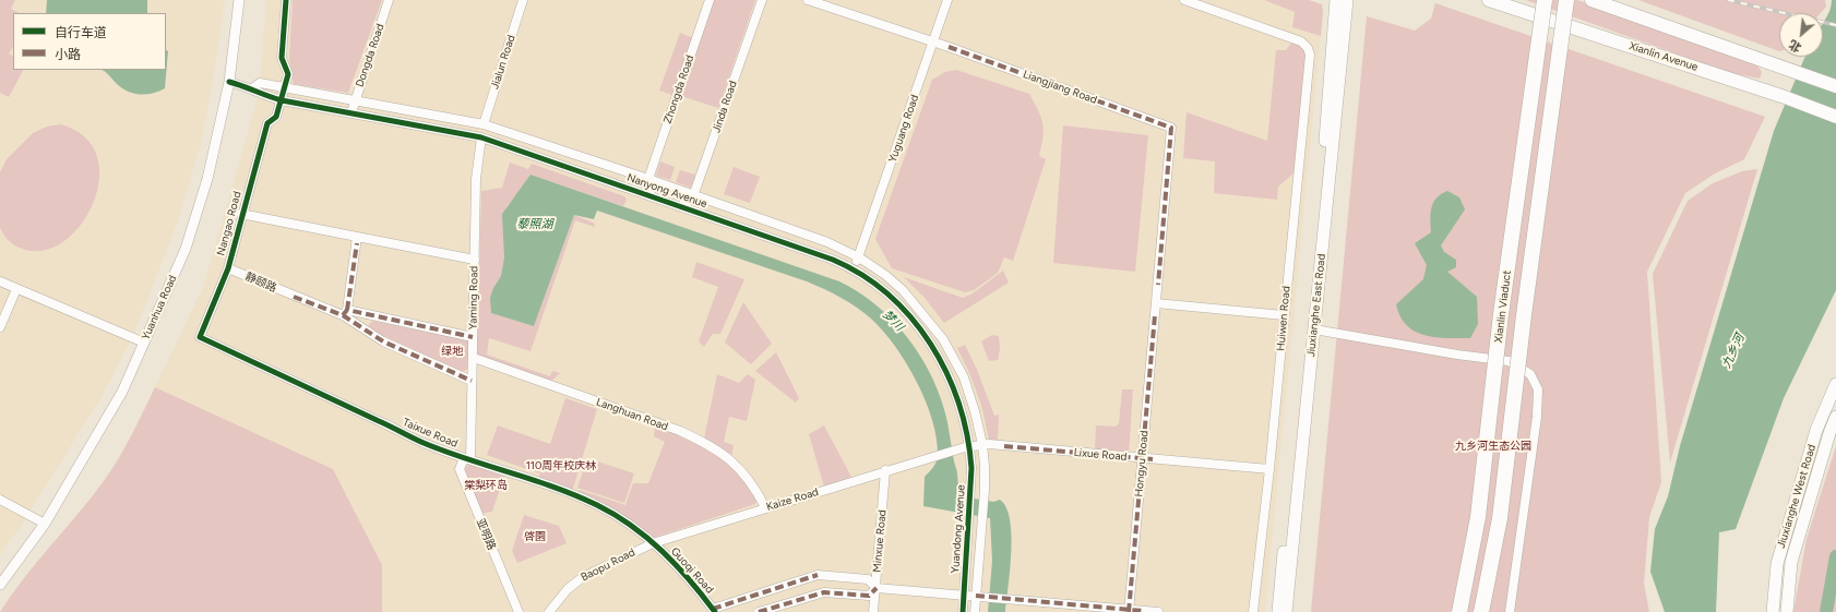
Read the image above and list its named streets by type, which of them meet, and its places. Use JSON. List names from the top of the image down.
{
  "streets": {
    "highway": ["Xianlin Viaduct"],
    "main road": ["Xianlin Avenue", "Jiuxianghe East Road", "Jiuxianghe West Road"],
    "street": [
      "Dongda Road",
      "Jialun Road",
      "Liangjiang Road",
      "Zhongda Road",
      "Jinda Road",
      "Yuguang Road",
      "Nanyong Avenue",
      "Nangao Road",
      "静颐路",
      "Yaming Road",
      "Yuanhua Road",
      "Huiwen Road",
      "Langhuan Road",
      "Taixue Road",
      "Lixue Road",
      "Hongyu Road",
      "Kaize Road",
      "Yuandong Avenue",
      "亚明路",
      "Minxue Road",
      "Baopu Road",
      "Guoqi Road"
    ]
  },
  "crossings": [
    ["Dongda Road", "Nanyong Avenue"],
    ["Jialun Road", "Nanyong Avenue"],
    ["Liangjiang Road", "Yuguang Road"],
    ["Liangjiang Road", "Hongyu Road"],
    ["Zhongda Road", "Nanyong Avenue"],
    ["Jinda Road", "Nanyong Avenue"],
    ["Yuguang Road", "Nanyong Avenue"],
    ["Nanyong Avenue", "Nangao Road"],
    ["Nanyong Avenue", "Yaming Road"],
    ["Nanyong Avenue", "Lixue Road"],
    ["Nanyong Avenue", "Kaize Road"],
    ["Nanyong Avenue", "Yuandong Avenue"],
    ["Nangao Road", "静颐路"],
    ["Nangao Road", "Taixue Road"],
    ["Yaming Road", "Langhuan Road"],
    ["Yaming Road", "Taixue Road"],
    ["Yaming Road", "亚明路"],
    ["Huiwen Road", "Lixue Road"],
    ["Langhuan Road", "Kaize Road"],
    ["Taixue Road", "Kaize Road"],
    ["Taixue Road", "亚明路"],
    ["Taixue Road", "Baopu Road"],
    ["Taixue Road", "Guoqi Road"],
    ["Lixue Road", "Hongyu Road"],
    ["Lixue Road", "Kaize Road"],
    ["Lixue Road", "Yuandong Avenue"],
    ["Kaize Road", "Yuandong Avenue"],
    ["Kaize Road", "Minxue Road"],
    ["Kaize Road", "Baopu Road"],
    ["Kaize Road", "Guoqi Road"],
    ["Baopu Road", "Guoqi Road"]
  ],
  "water": ["藜照湖", "梦川", "九乡河"],
  "parks": [
    "绿地",
    "九乡河生态公园",
    "110周年校庆林",
    "棠梨环岛",
    "啓園"
  ],
  "legend": ["自行车道", "小路"],
  "north": "bottom left"
}
